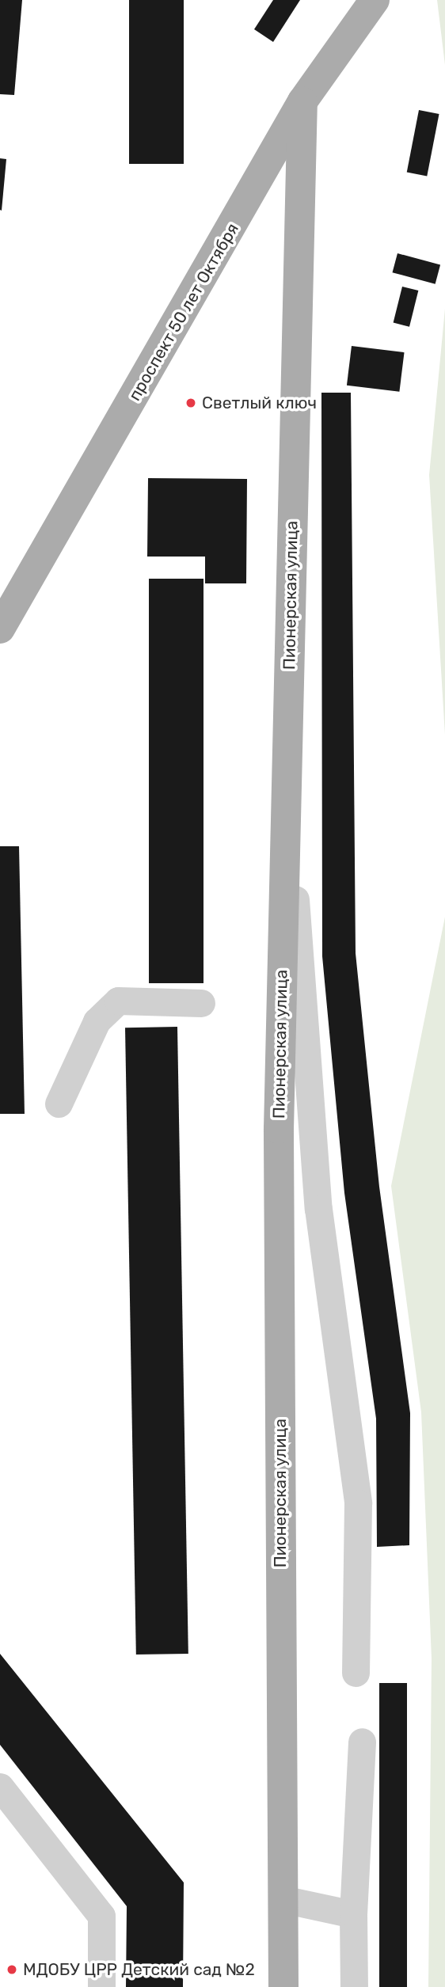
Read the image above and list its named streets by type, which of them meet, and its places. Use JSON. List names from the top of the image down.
{
  "streets": {
    "main road": ["проспект 50 лет Октября", "Пионерская улица"]
  },
  "crossings": [
    ["проспект 50 лет Октября", "Пионерская улица"]
  ],
  "places": ["Светлый ключ", "МДОБУ ЦРР Детский сад №2"]
}
